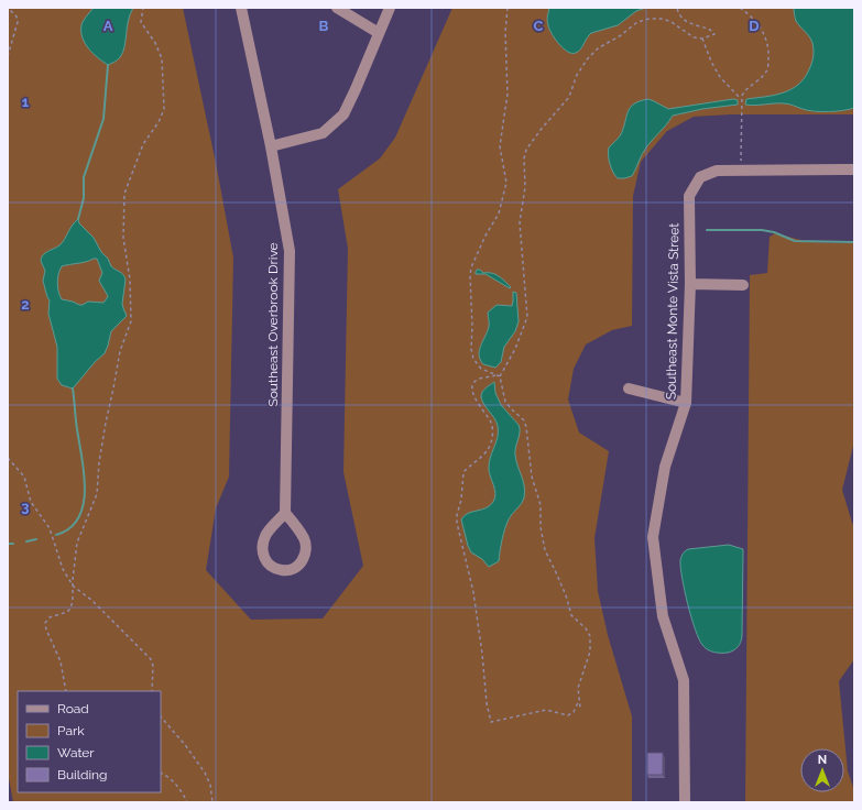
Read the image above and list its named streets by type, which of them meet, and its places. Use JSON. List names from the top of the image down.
{
  "streets": {
    "street": ["Southeast Monte Vista Street", "Southeast Overbrook Drive"]
  },
  "legend": [
    "Road",
    "Park",
    "Water",
    "Building"
  ],
  "north": "top",
  "grid": {
    "columns": [
      "A",
      "B",
      "C",
      "D"
    ],
    "rows": ["1", "2", "3"]
  }
}
